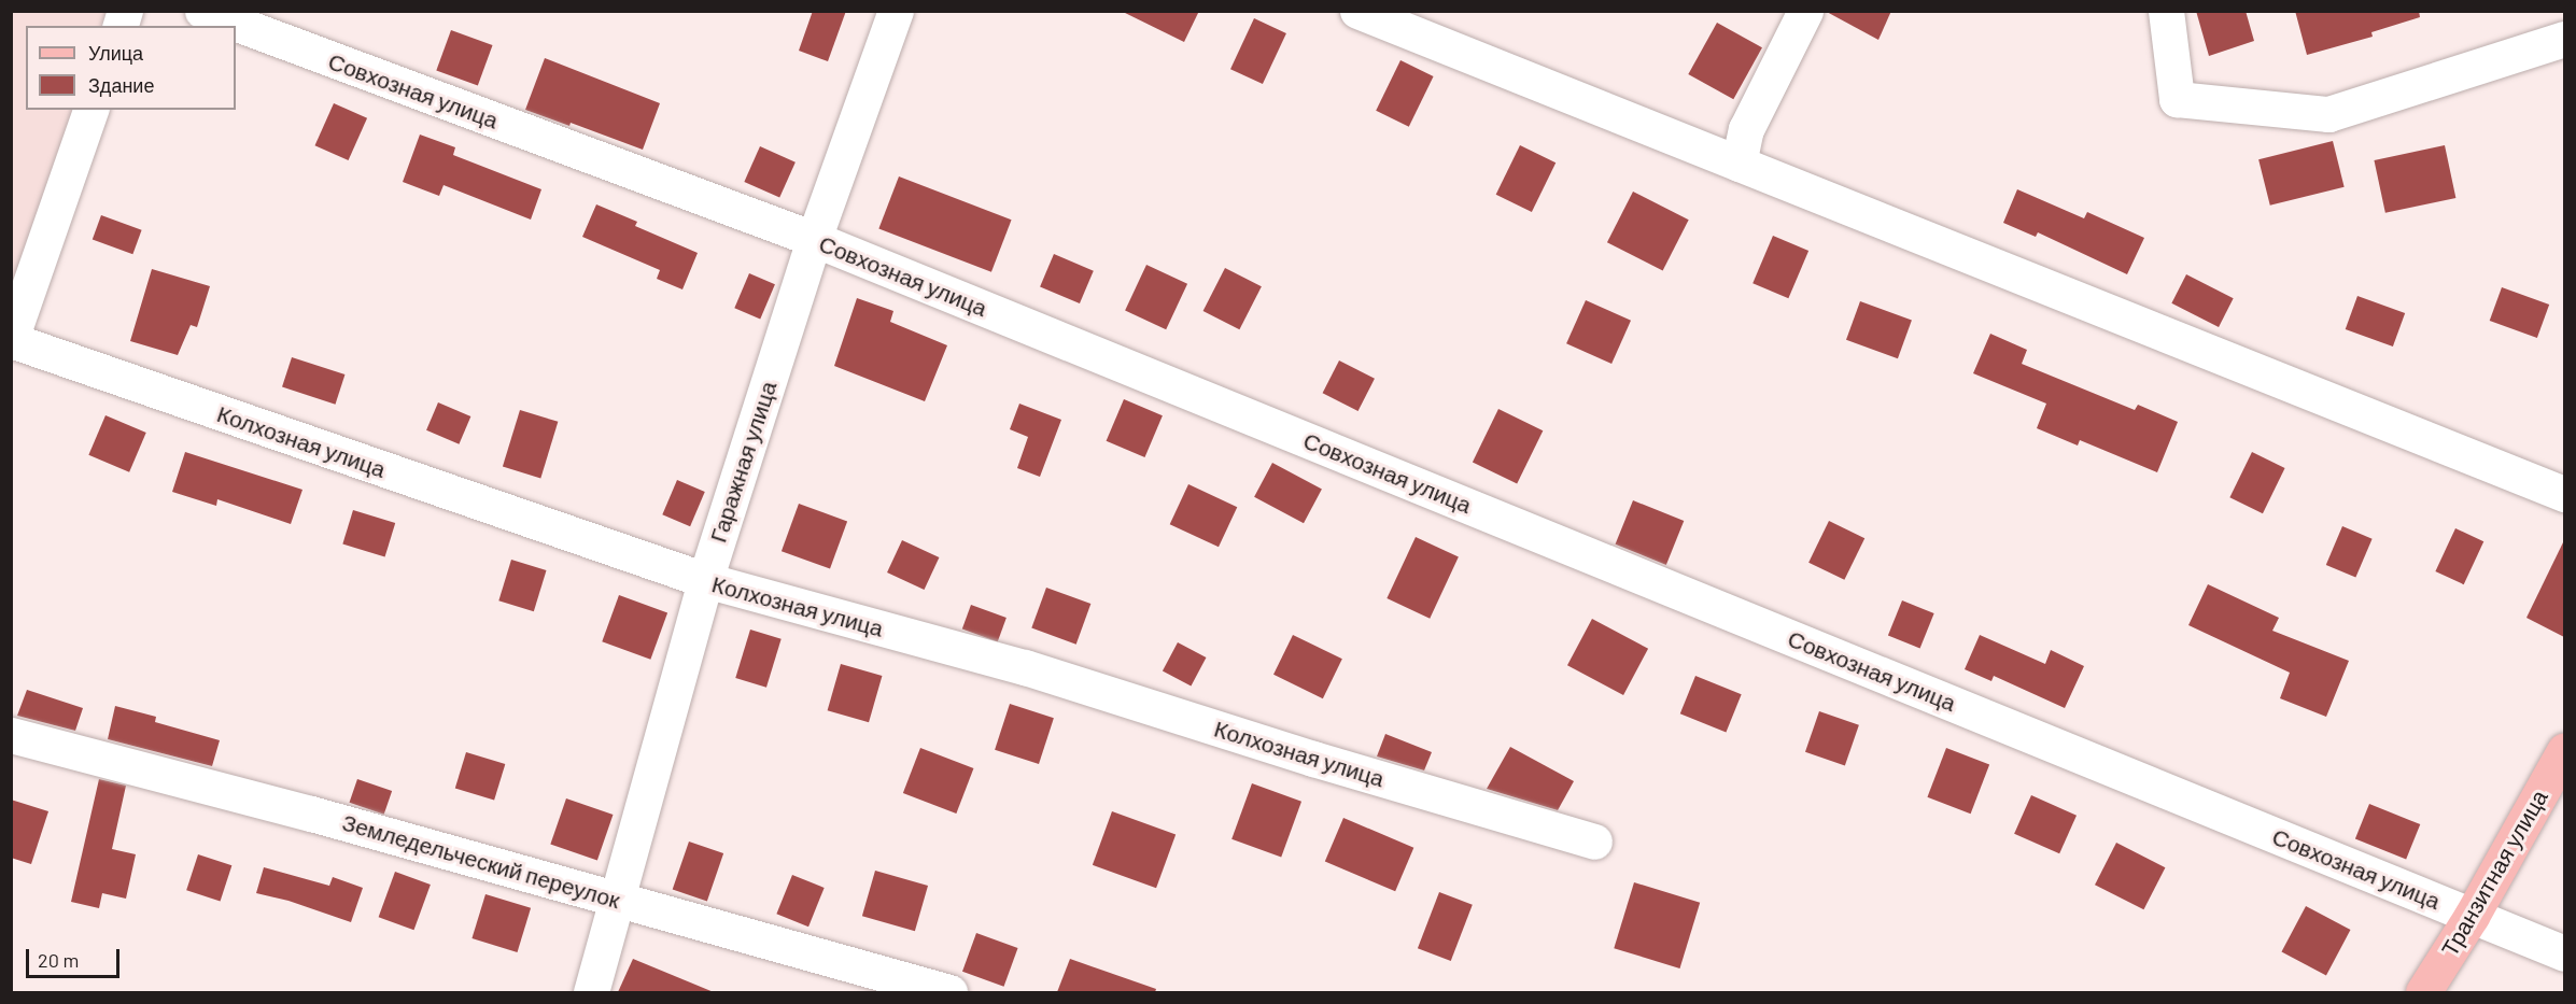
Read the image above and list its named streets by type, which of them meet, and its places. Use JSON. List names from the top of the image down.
{
  "streets": {
    "main road": ["Транзитная улица"],
    "street": [
      "Совхозная улица",
      "Колхозная улица",
      "Гаражная улица",
      "Земледельческий переулок"
    ]
  },
  "crossings": [
    ["Совхозная улица", "Гаражная улица"],
    ["Совхозная улица", "Транзитная улица"],
    ["Колхозная улица", "Гаражная улица"],
    ["Гаражная улица", "Земледельческий переулок"]
  ],
  "legend": ["Улица", "Здание"],
  "scale_bar": "20 m"
}
